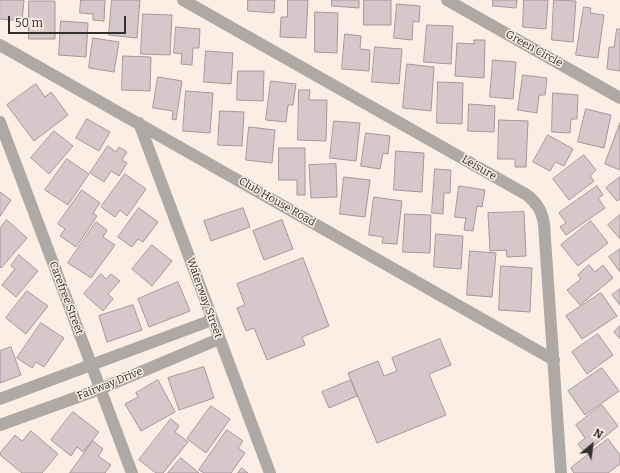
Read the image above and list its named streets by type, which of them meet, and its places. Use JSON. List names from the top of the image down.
{
  "streets": {
    "street": [
      "Green Circle",
      "Leisure",
      "Club House Road",
      "Carefree Street",
      "Waterway Street",
      "Fairway Drive"
    ]
  },
  "crossings": [
    ["Leisure", "Club House Road"],
    ["Club House Road", "Waterway Street"],
    ["Carefree Street", "Fairway Drive"],
    ["Waterway Street", "Fairway Drive"]
  ],
  "scale_bar": "50 m",
  "north": "top right"
}
